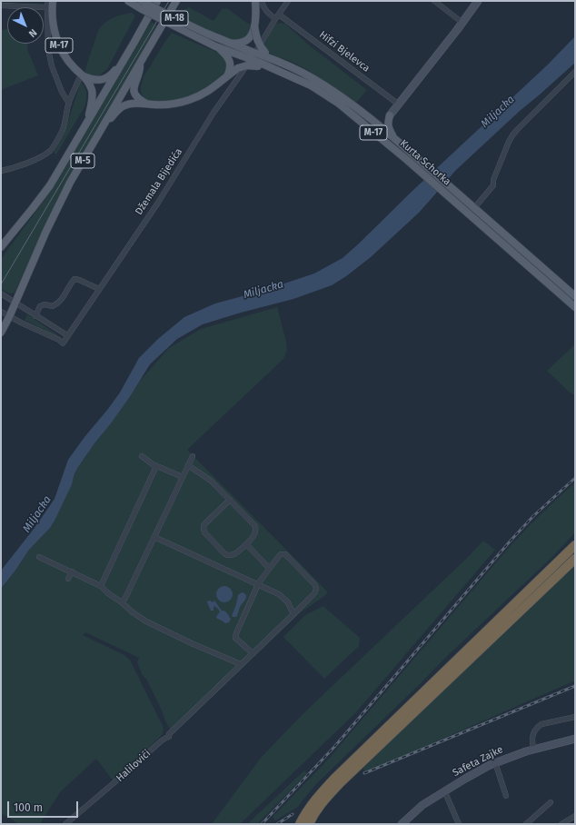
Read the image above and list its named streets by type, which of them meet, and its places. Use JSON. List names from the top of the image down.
{
  "streets": {
    "main road": [
      "M-18",
      "M-17",
      "M-5",
      "Kurta Schorka",
      "Safeta Zajke"
    ],
    "street": ["Hifzi Bjelevca", "Džemala Bijedića", "Halilovići"]
  },
  "crossings": [
    ["Hifzi Bjelevca", "Džemala Bijedića"],
    ["M-5", "Džemala Bijedića"]
  ],
  "water": ["Miljacka"],
  "scale_bar": "100 m",
  "north": "bottom right"
}
